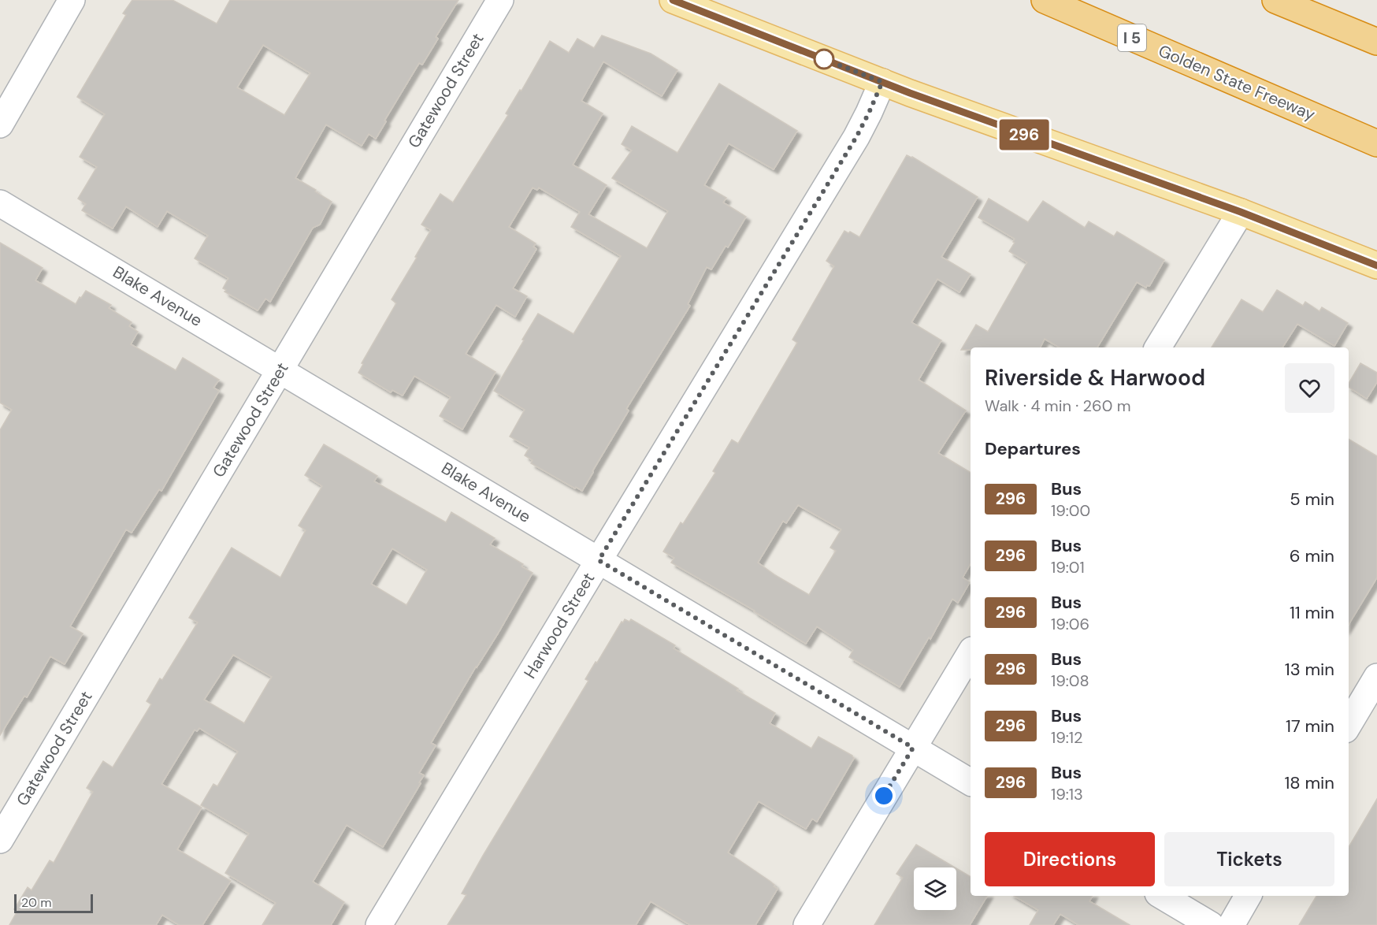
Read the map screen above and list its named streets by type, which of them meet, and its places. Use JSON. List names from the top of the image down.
{
  "streets": {
    "highway": ["I 5", "Golden State Freeway"],
    "street": ["Gatewood Street", "Blake Avenue", "Harwood Street"]
  },
  "crossings": [
    ["Gatewood Street", "Blake Avenue"],
    ["Blake Avenue", "Harwood Street"]
  ],
  "lines": ["bus line 296"],
  "scale_bar": "20 m",
  "page": {
    "on_map": "296",
    "heading": [
      ["Riverside & Harwood", "Walk · 4 min · 260 m"],
      "Departures"
    ],
    "list": [
      {
        "mark": "296",
        "name": "Bus",
        "note": "19:00",
        "value": "5 min"
      },
      {
        "mark": "296",
        "name": "Bus",
        "note": "19:01",
        "value": "6 min"
      },
      {
        "mark": "296",
        "name": "Bus",
        "note": "19:06",
        "value": "11 min"
      },
      {
        "mark": "296",
        "name": "Bus",
        "note": "19:08",
        "value": "13 min"
      },
      {
        "mark": "296",
        "name": "Bus",
        "note": "19:12",
        "value": "17 min"
      },
      {
        "mark": "296",
        "name": "Bus",
        "note": "19:13",
        "value": "18 min"
      }
    ],
    "buttons": ["Directions", "Tickets"],
    "scale": "20 m"
  }
}
